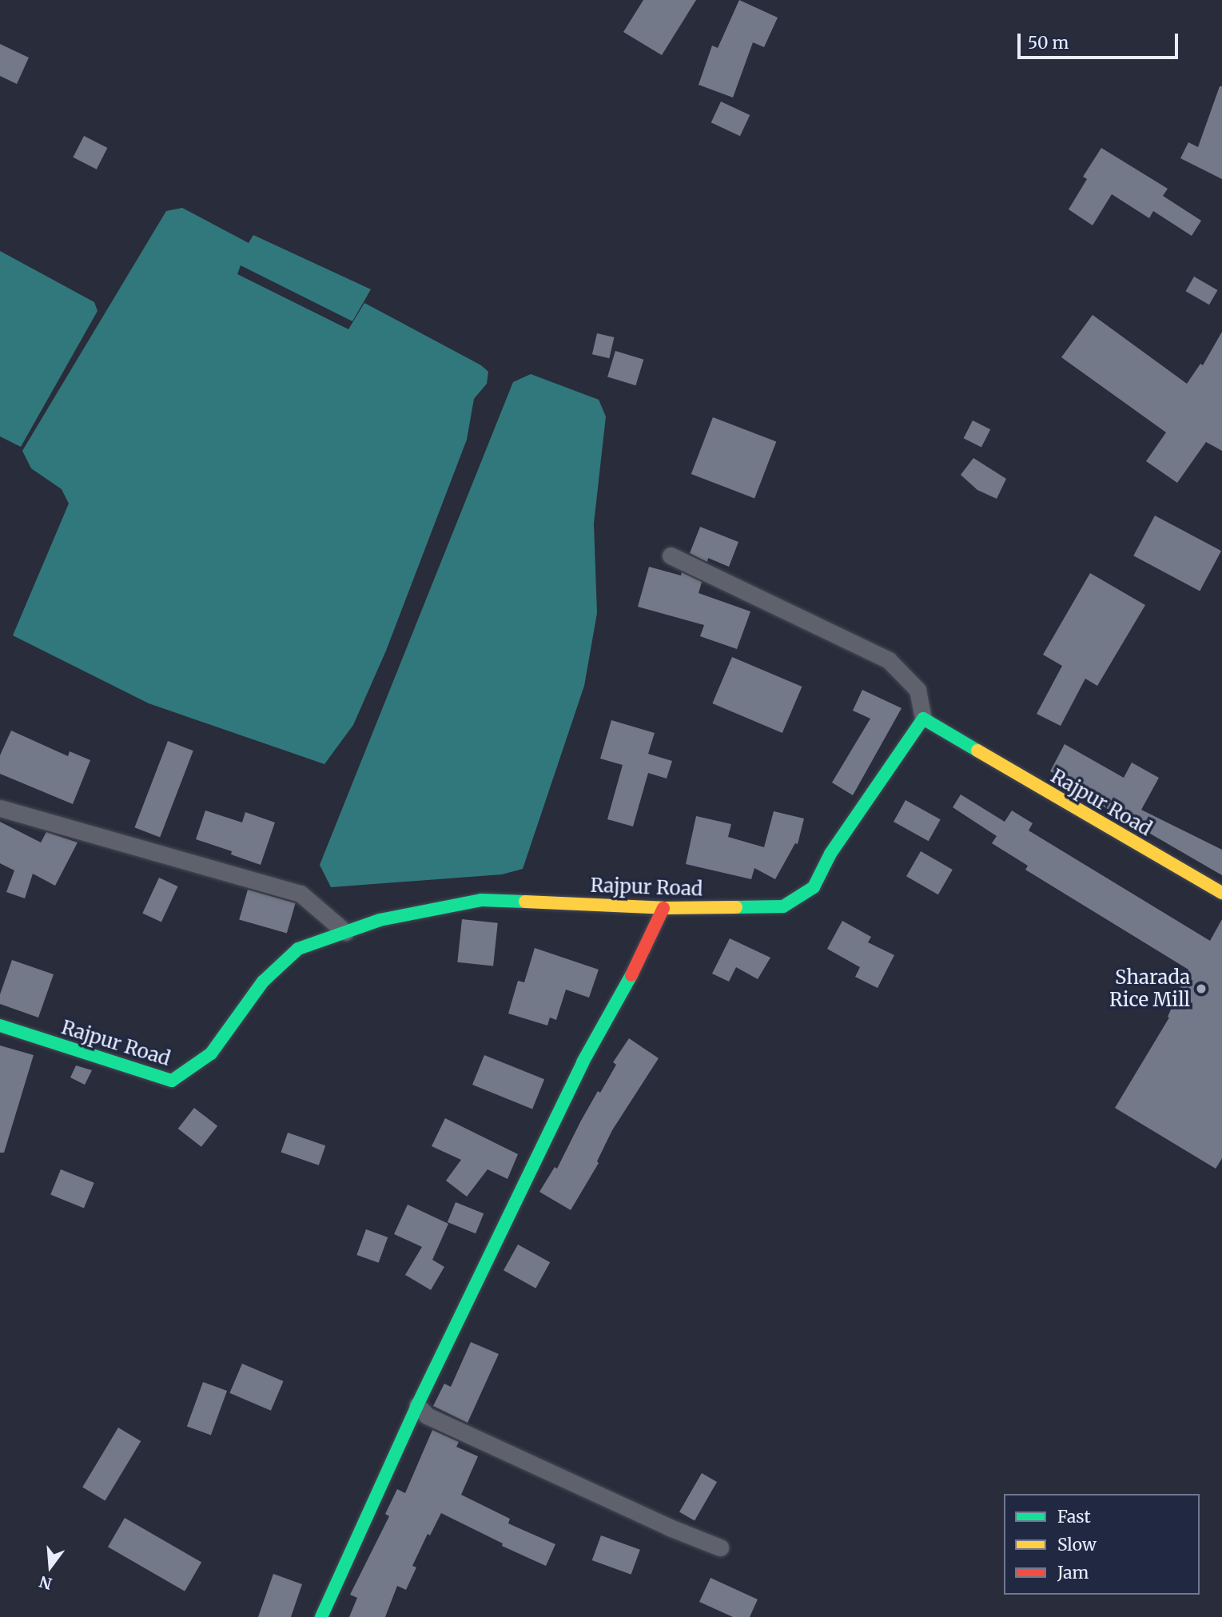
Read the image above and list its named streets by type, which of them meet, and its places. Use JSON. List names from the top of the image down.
{
  "streets": {
    "street": ["Rajpur Road"]
  },
  "places": ["Sharada Rice Mill"],
  "legend": ["Fast", "Slow", "Jam"],
  "scale_bar": "50 m",
  "north": "bottom"
}
